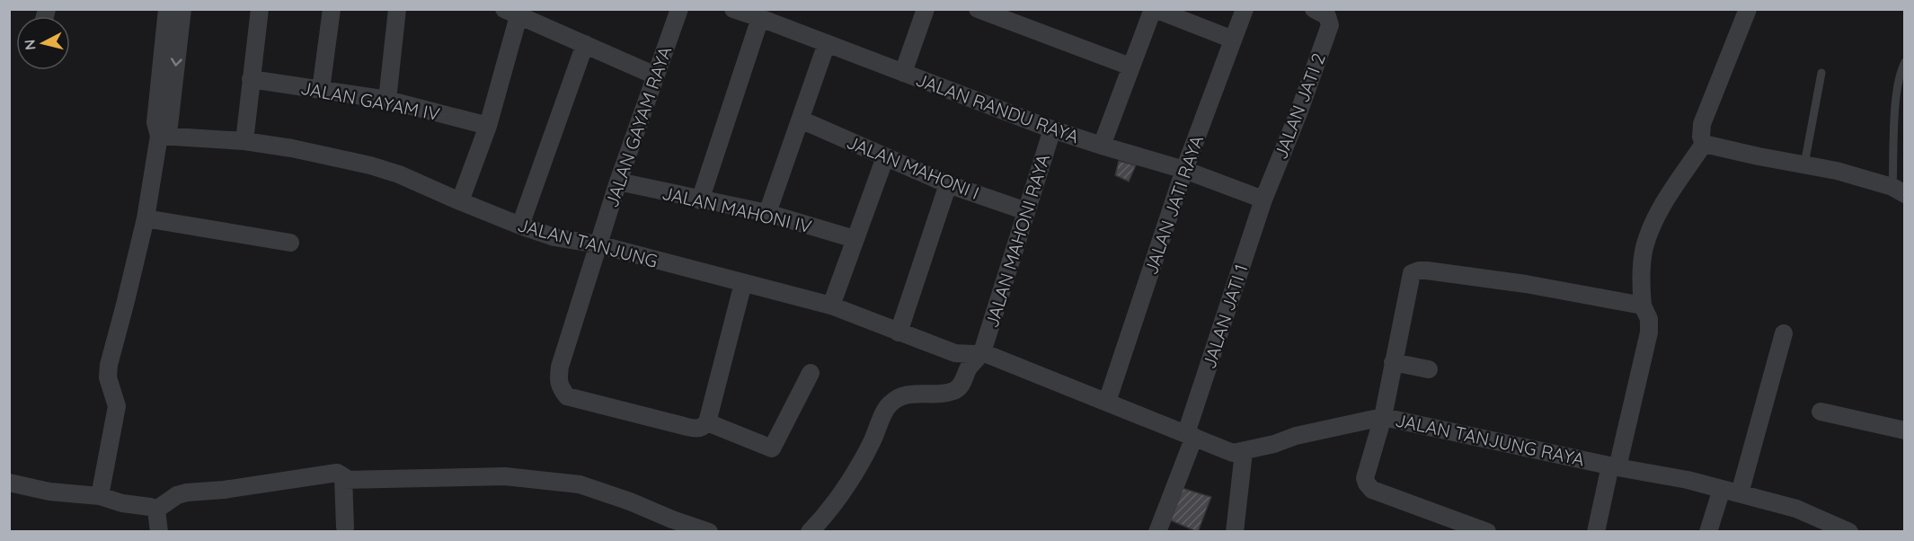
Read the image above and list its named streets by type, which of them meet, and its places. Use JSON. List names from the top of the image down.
{
  "streets": {
    "street": [
      "JALAN GAYAM IV",
      "JALAN JATI 2",
      "JALAN RANDU RAYA",
      "JALAN GAYAM RAYA",
      "JALAN MAHONI I",
      "JALAN JATI RAYA",
      "JALAN MAHONI IV",
      "JALAN MAHONI RAYA",
      "JALAN TANJUNG",
      "JALAN JATI 1",
      "JALAN TANJUNG RAYA"
    ]
  },
  "crossings": [
    ["JALAN JATI 2", "JALAN RANDU RAYA"],
    ["JALAN JATI 2", "JALAN JATI 1"],
    ["JALAN RANDU RAYA", "JALAN JATI RAYA"],
    ["JALAN RANDU RAYA", "JALAN MAHONI RAYA"],
    ["JALAN RANDU RAYA", "JALAN JATI 1"],
    ["JALAN GAYAM RAYA", "JALAN MAHONI IV"],
    ["JALAN GAYAM RAYA", "JALAN TANJUNG"],
    ["JALAN MAHONI I", "JALAN MAHONI RAYA"],
    ["JALAN JATI RAYA", "JALAN TANJUNG RAYA"],
    ["JALAN MAHONI RAYA", "JALAN TANJUNG"],
    ["JALAN MAHONI RAYA", "JALAN TANJUNG RAYA"],
    ["JALAN TANJUNG", "JALAN TANJUNG RAYA"],
    ["JALAN JATI 1", "JALAN TANJUNG RAYA"]
  ],
  "north": "left"
}
